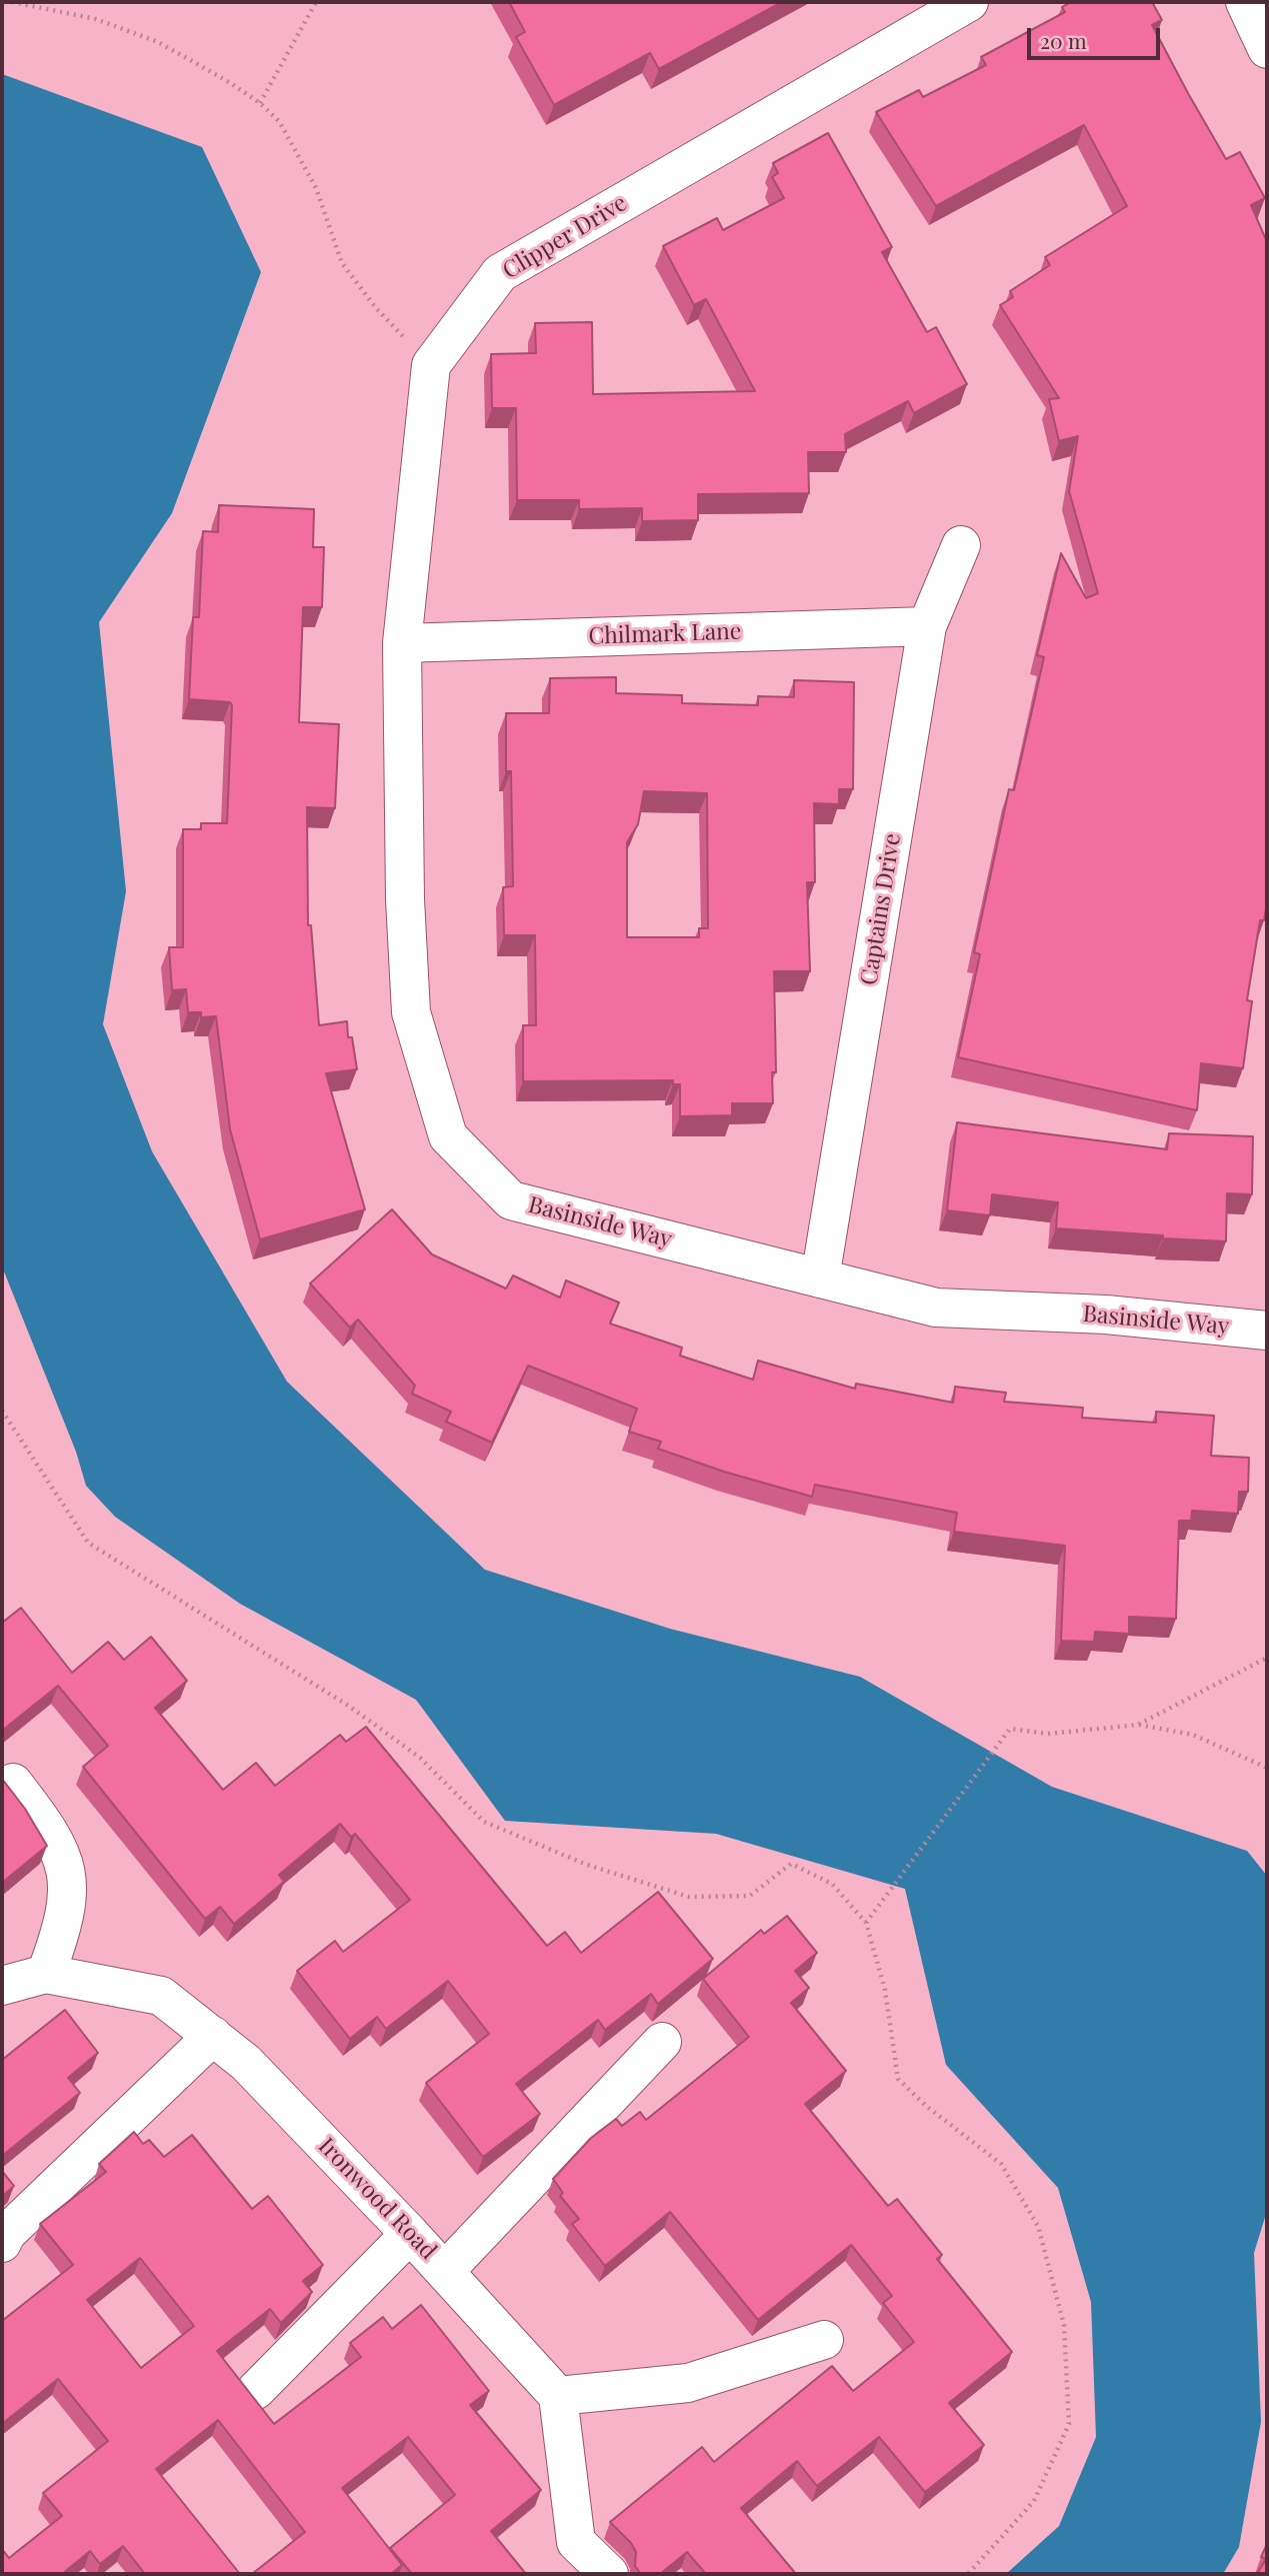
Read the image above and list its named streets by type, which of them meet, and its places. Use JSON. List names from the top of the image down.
{
  "streets": {
    "street": [
      "Clipper Drive",
      "Chilmark Lane",
      "Captains Drive",
      "Basinside Way",
      "Ironwood Road"
    ]
  },
  "crossings": [
    ["Chilmark Lane", "Captains Drive"],
    ["Chilmark Lane", "Basinside Way"],
    ["Captains Drive", "Basinside Way"]
  ],
  "scale_bar": "20 m"
}
